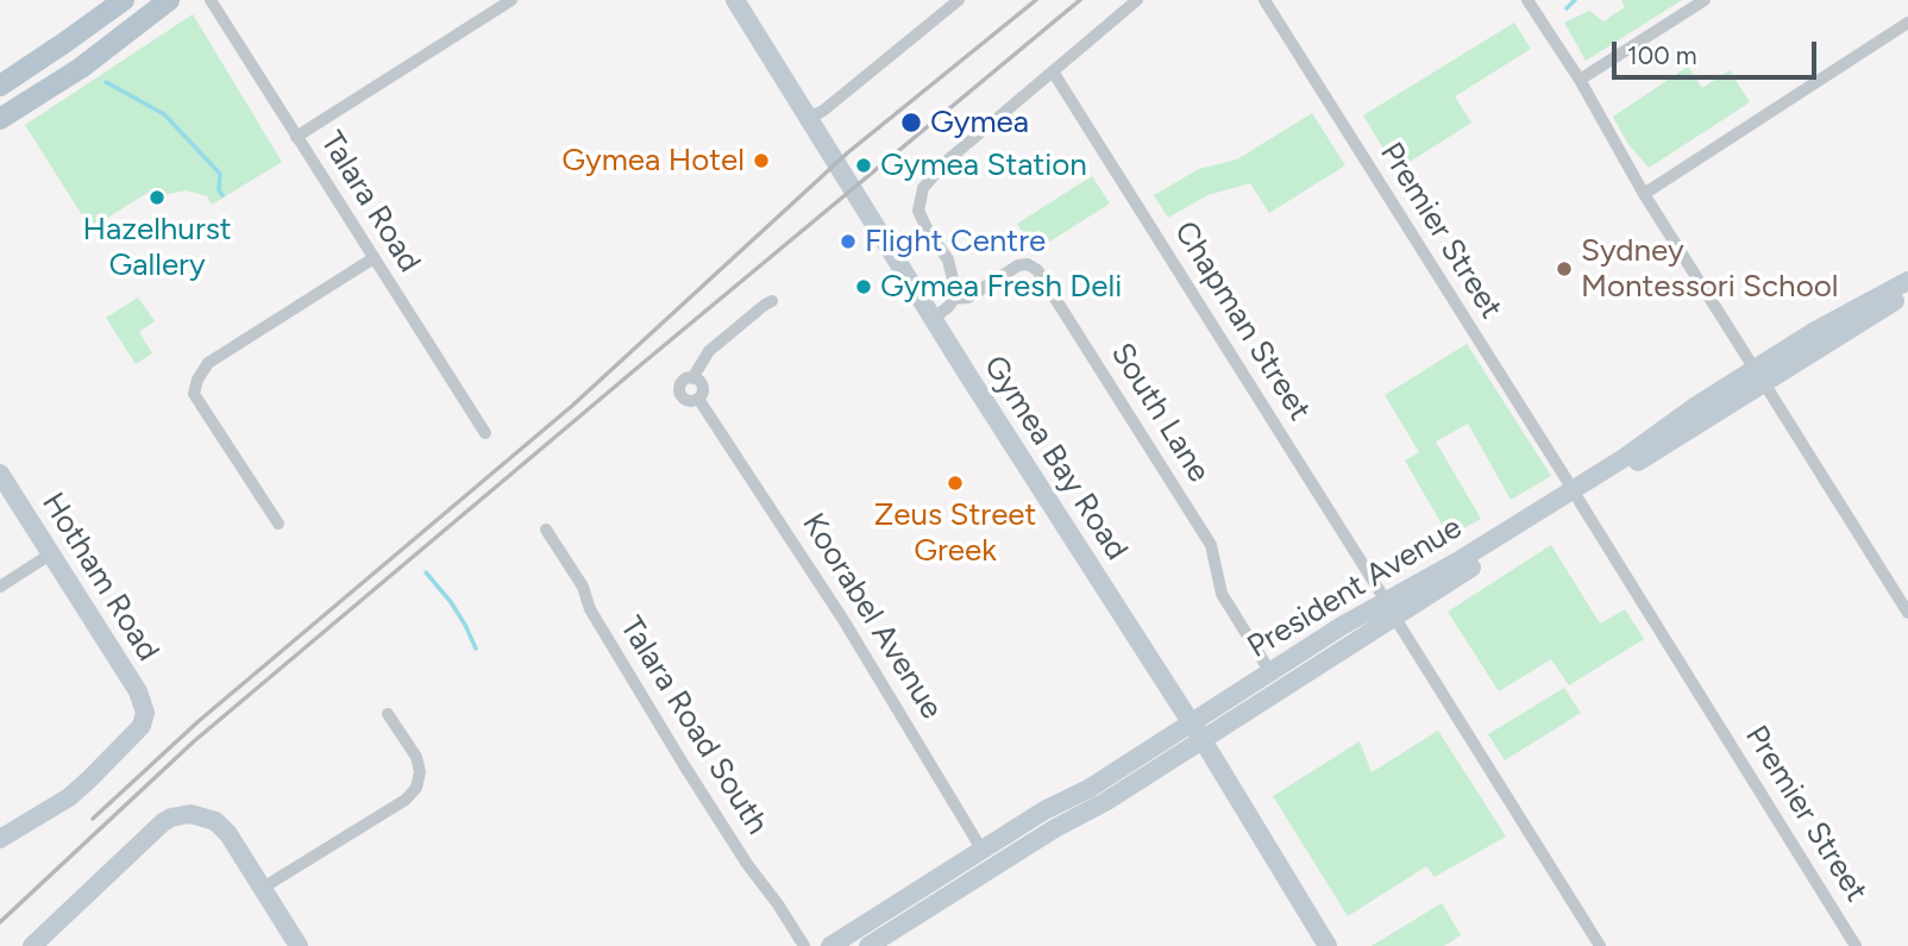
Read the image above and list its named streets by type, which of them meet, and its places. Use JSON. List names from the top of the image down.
{
  "streets": {
    "main road": ["Gymea Bay Road", "Hotham Road", "President Avenue"],
    "street": [
      "Talara Road",
      "Premier Street",
      "Chapman Street",
      "South Lane",
      "Koorabel Avenue",
      "Talara Road South"
    ]
  },
  "crossings": [
    ["Premier Street", "President Avenue"],
    ["Chapman Street", "President Avenue"],
    ["South Lane", "President Avenue"],
    ["Gymea Bay Road", "President Avenue"],
    ["President Avenue", "Koorabel Avenue"]
  ],
  "places": [
    "Gymea",
    "Gymea Hotel",
    "Gymea Station",
    "Hazelhurst Gallery",
    "Flight Centre",
    "Sydney Montessori School",
    "Gymea Fresh Deli",
    "Zeus Street Greek"
  ],
  "scale_bar": "100 m"
}
